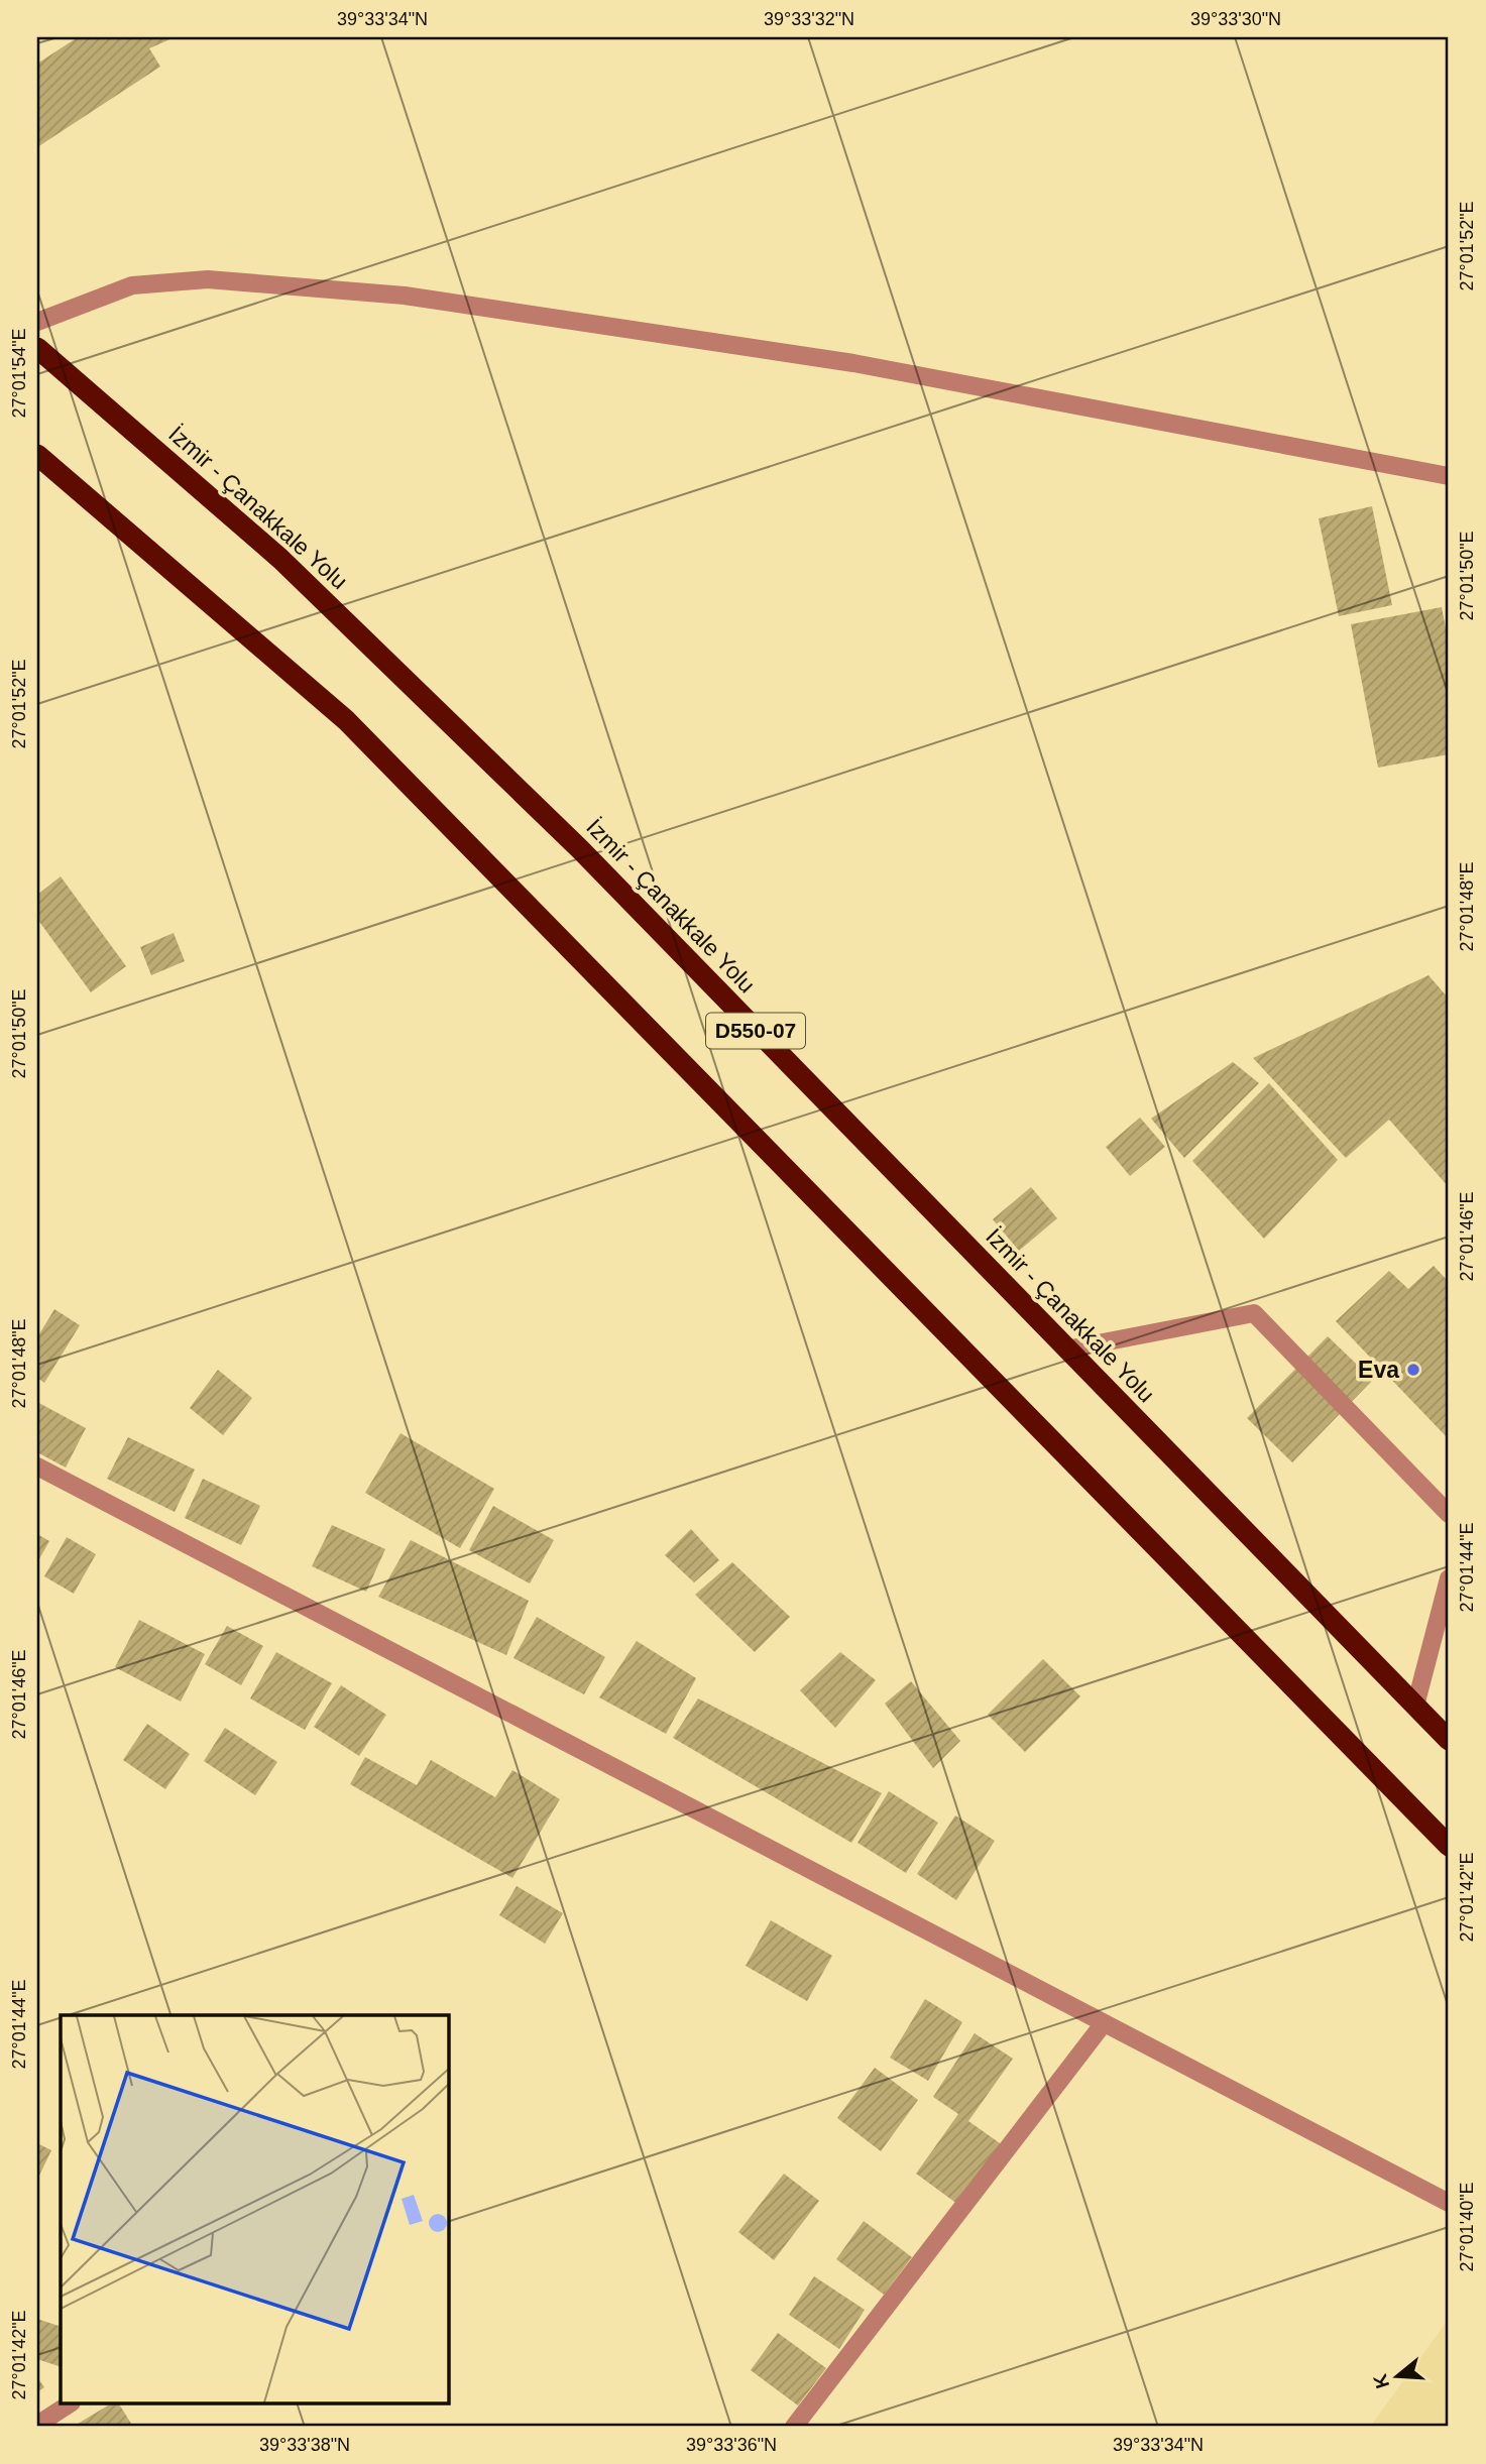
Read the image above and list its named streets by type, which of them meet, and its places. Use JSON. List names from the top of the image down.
{
  "streets": {
    "highway": ["İzmir - Çanakkale Yolu", "D550-07"]
  },
  "places": ["Eva"],
  "north": "left",
  "coordinates": [
    "39°33'34\"N",
    "39°33'32\"N",
    "39°33'30\"N",
    "27°01'52\"E",
    "27°01'54\"E",
    "27°01'50\"E",
    "27°01'48\"E",
    "27°01'46\"E",
    "27°01'44\"E",
    "27°01'42\"E",
    "27°01'40\"E",
    "39°33'38\"N",
    "39°33'36\"N"
  ]
}
